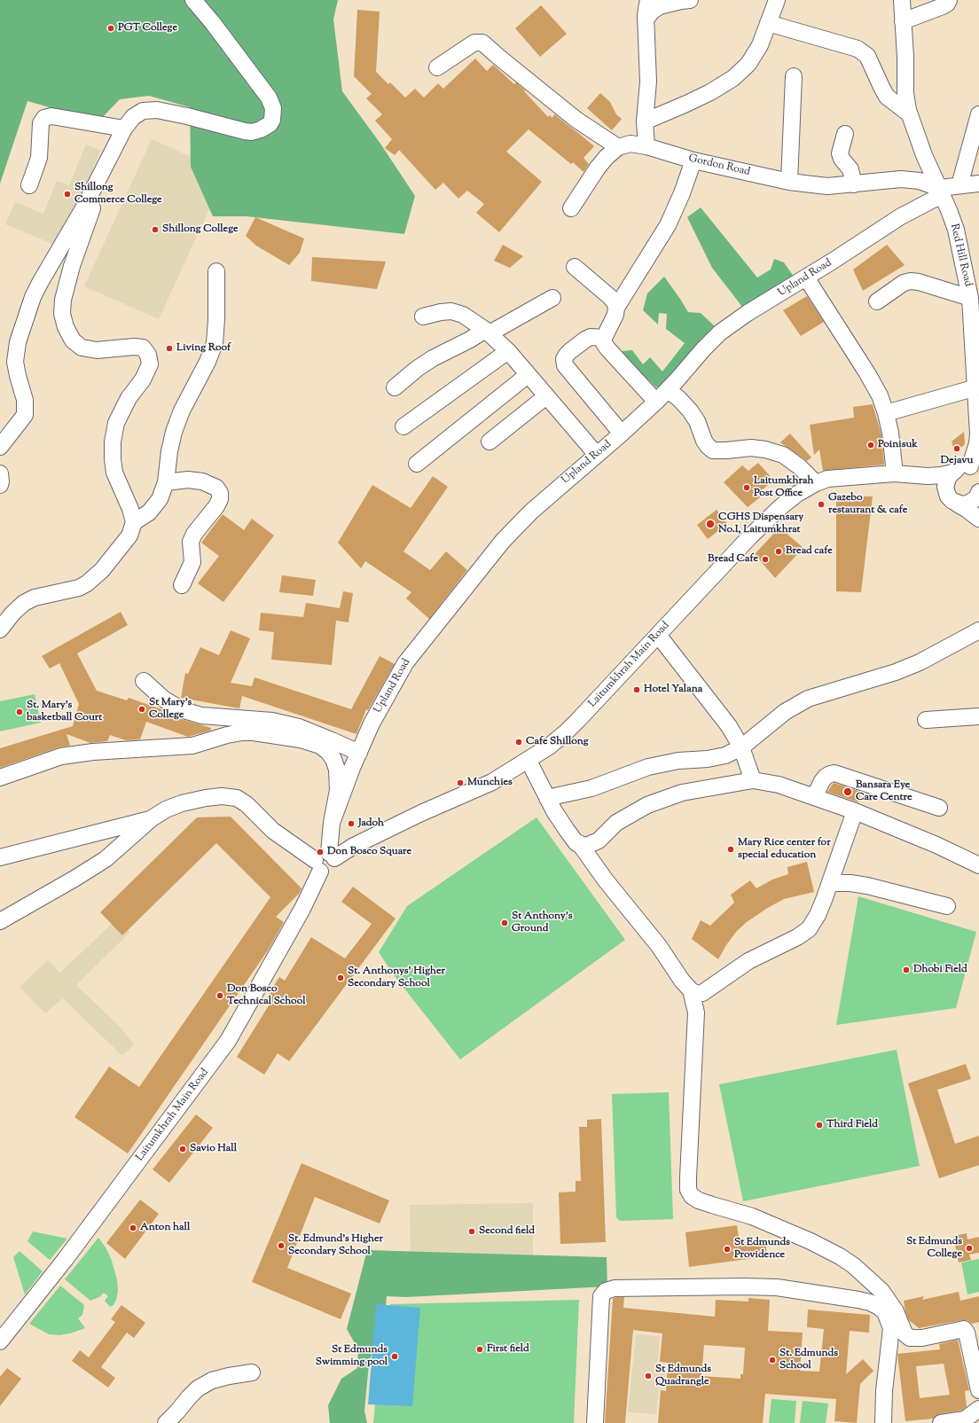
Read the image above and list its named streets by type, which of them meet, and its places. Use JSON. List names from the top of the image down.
{
  "streets": {
    "street": [
      "Gordon Road",
      "Red Hill Road",
      "Upland Road",
      "Laitumkhrah Main Road"
    ]
  },
  "crossings": [
    ["Gordon Road", "Red Hill Road"],
    ["Gordon Road", "Upland Road"],
    ["Red Hill Road", "Upland Road"]
  ],
  "places": [
    "PGT College",
    "Shillong Commerce College",
    "Shillong College",
    "Living Roof",
    "Poinisuk",
    "Dejavu",
    "Laitumkhrah Post Office",
    "Gazebo restaurant & cafe",
    "CGHS Dispensary No.I, Laitumkhrat",
    "Bread cafe",
    "Bread Cafe",
    "Hotel Yalana",
    "St Mary's College",
    "St. Mary's basketball Court",
    "Cafe Shillong",
    "Munchies",
    "Bansara Eye Care Centre",
    "Jadoh",
    "Mary Rice center for special education",
    "Don Bosco Square",
    "St Anthony's Ground",
    "Dhobi Field",
    "St. Anthonys' Higher Secondary School",
    "Don Bosco Technical School",
    "Third Field",
    "Savio Hall",
    "Anton hall",
    "Second field",
    "St. Edmund's Higher Secondary School",
    "St Edmunds College",
    "St Edmunds Providence",
    "First field",
    "St Edmunds Swimming pool",
    "St. Edmunds School",
    "St Edmunds Quadrangle"
  ]
}
